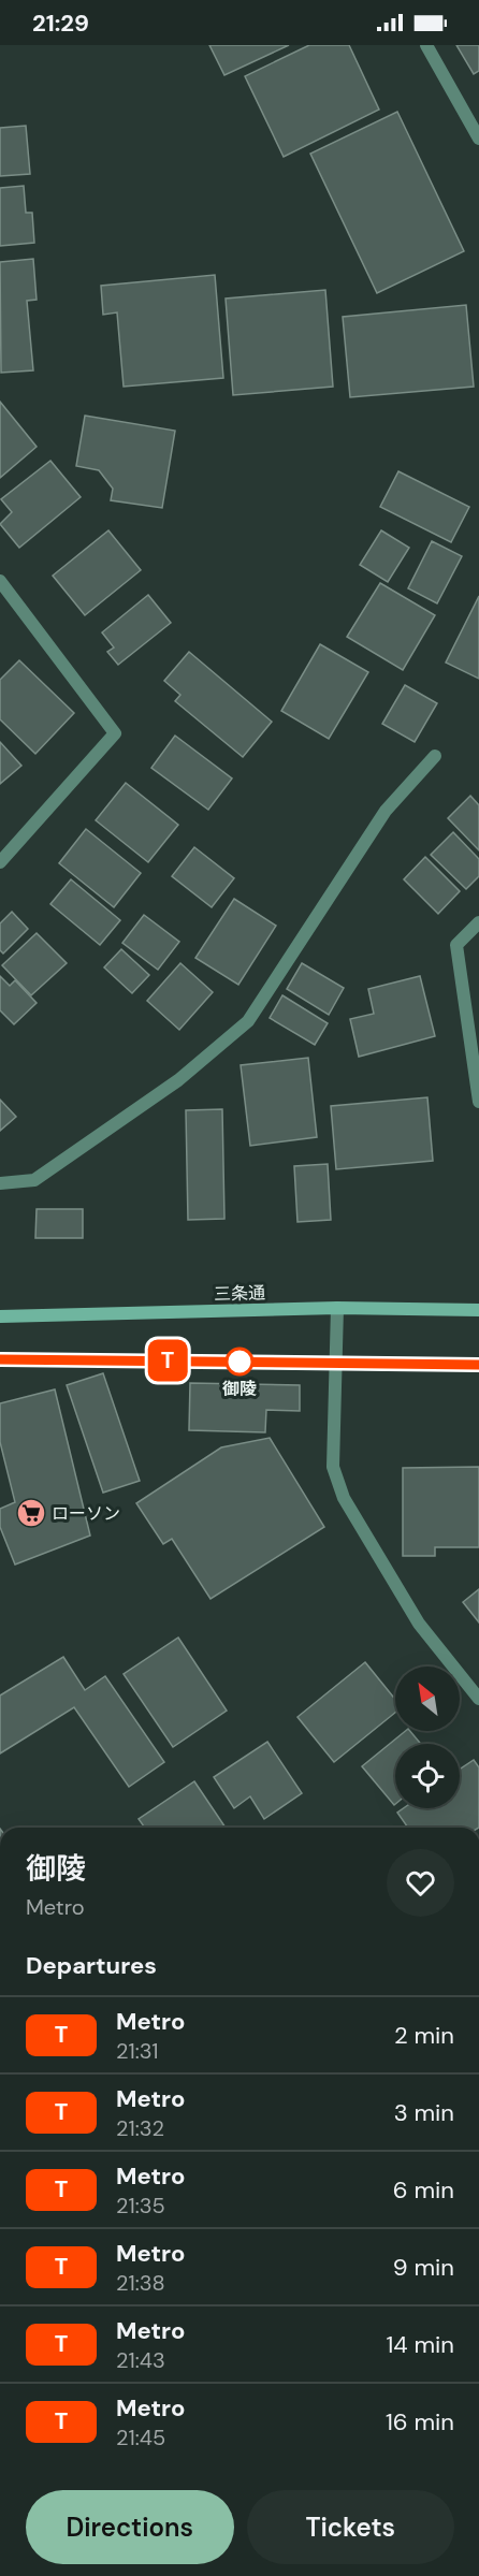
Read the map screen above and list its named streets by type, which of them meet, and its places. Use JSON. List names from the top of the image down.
{
  "streets": {
    "main road": ["三条通"]
  },
  "places": {
    "other": ["御陵"],
    "supermarket": ["ローソン"]
  },
  "lines": ["metro line T"],
  "north": "top left",
  "page": {
    "status": "21:29",
    "on_map": "T",
    "heading": [
      ["御陵", "Metro"],
      "Departures"
    ],
    "list": [
      {
        "mark": "T",
        "name": "Metro",
        "note": "21:31",
        "value": "2 min"
      },
      {
        "mark": "T",
        "name": "Metro",
        "note": "21:32",
        "value": "3 min"
      },
      {
        "mark": "T",
        "name": "Metro",
        "note": "21:35",
        "value": "6 min"
      },
      {
        "mark": "T",
        "name": "Metro",
        "note": "21:38",
        "value": "9 min"
      },
      {
        "mark": "T",
        "name": "Metro",
        "note": "21:43",
        "value": "14 min"
      },
      {
        "mark": "T",
        "name": "Metro",
        "note": "21:45",
        "value": "16 min"
      }
    ],
    "buttons": ["Directions", "Tickets"]
  }
}
